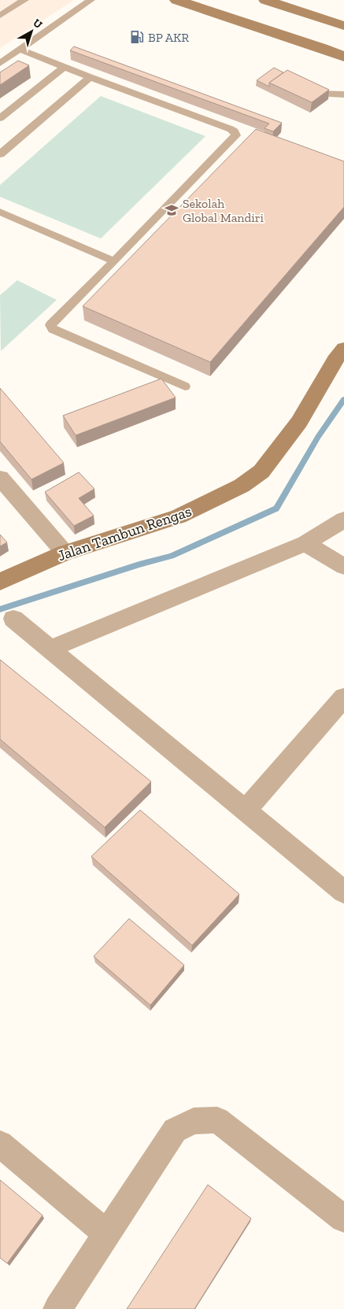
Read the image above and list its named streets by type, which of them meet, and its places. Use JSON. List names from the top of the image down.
{
  "streets": {
    "street": ["Jalan Tambun Rengas"]
  },
  "places": {
    "fuel station": ["BP AKR"],
    "school or university": ["Sekolah Global Mandiri"]
  },
  "north": "top right"
}
